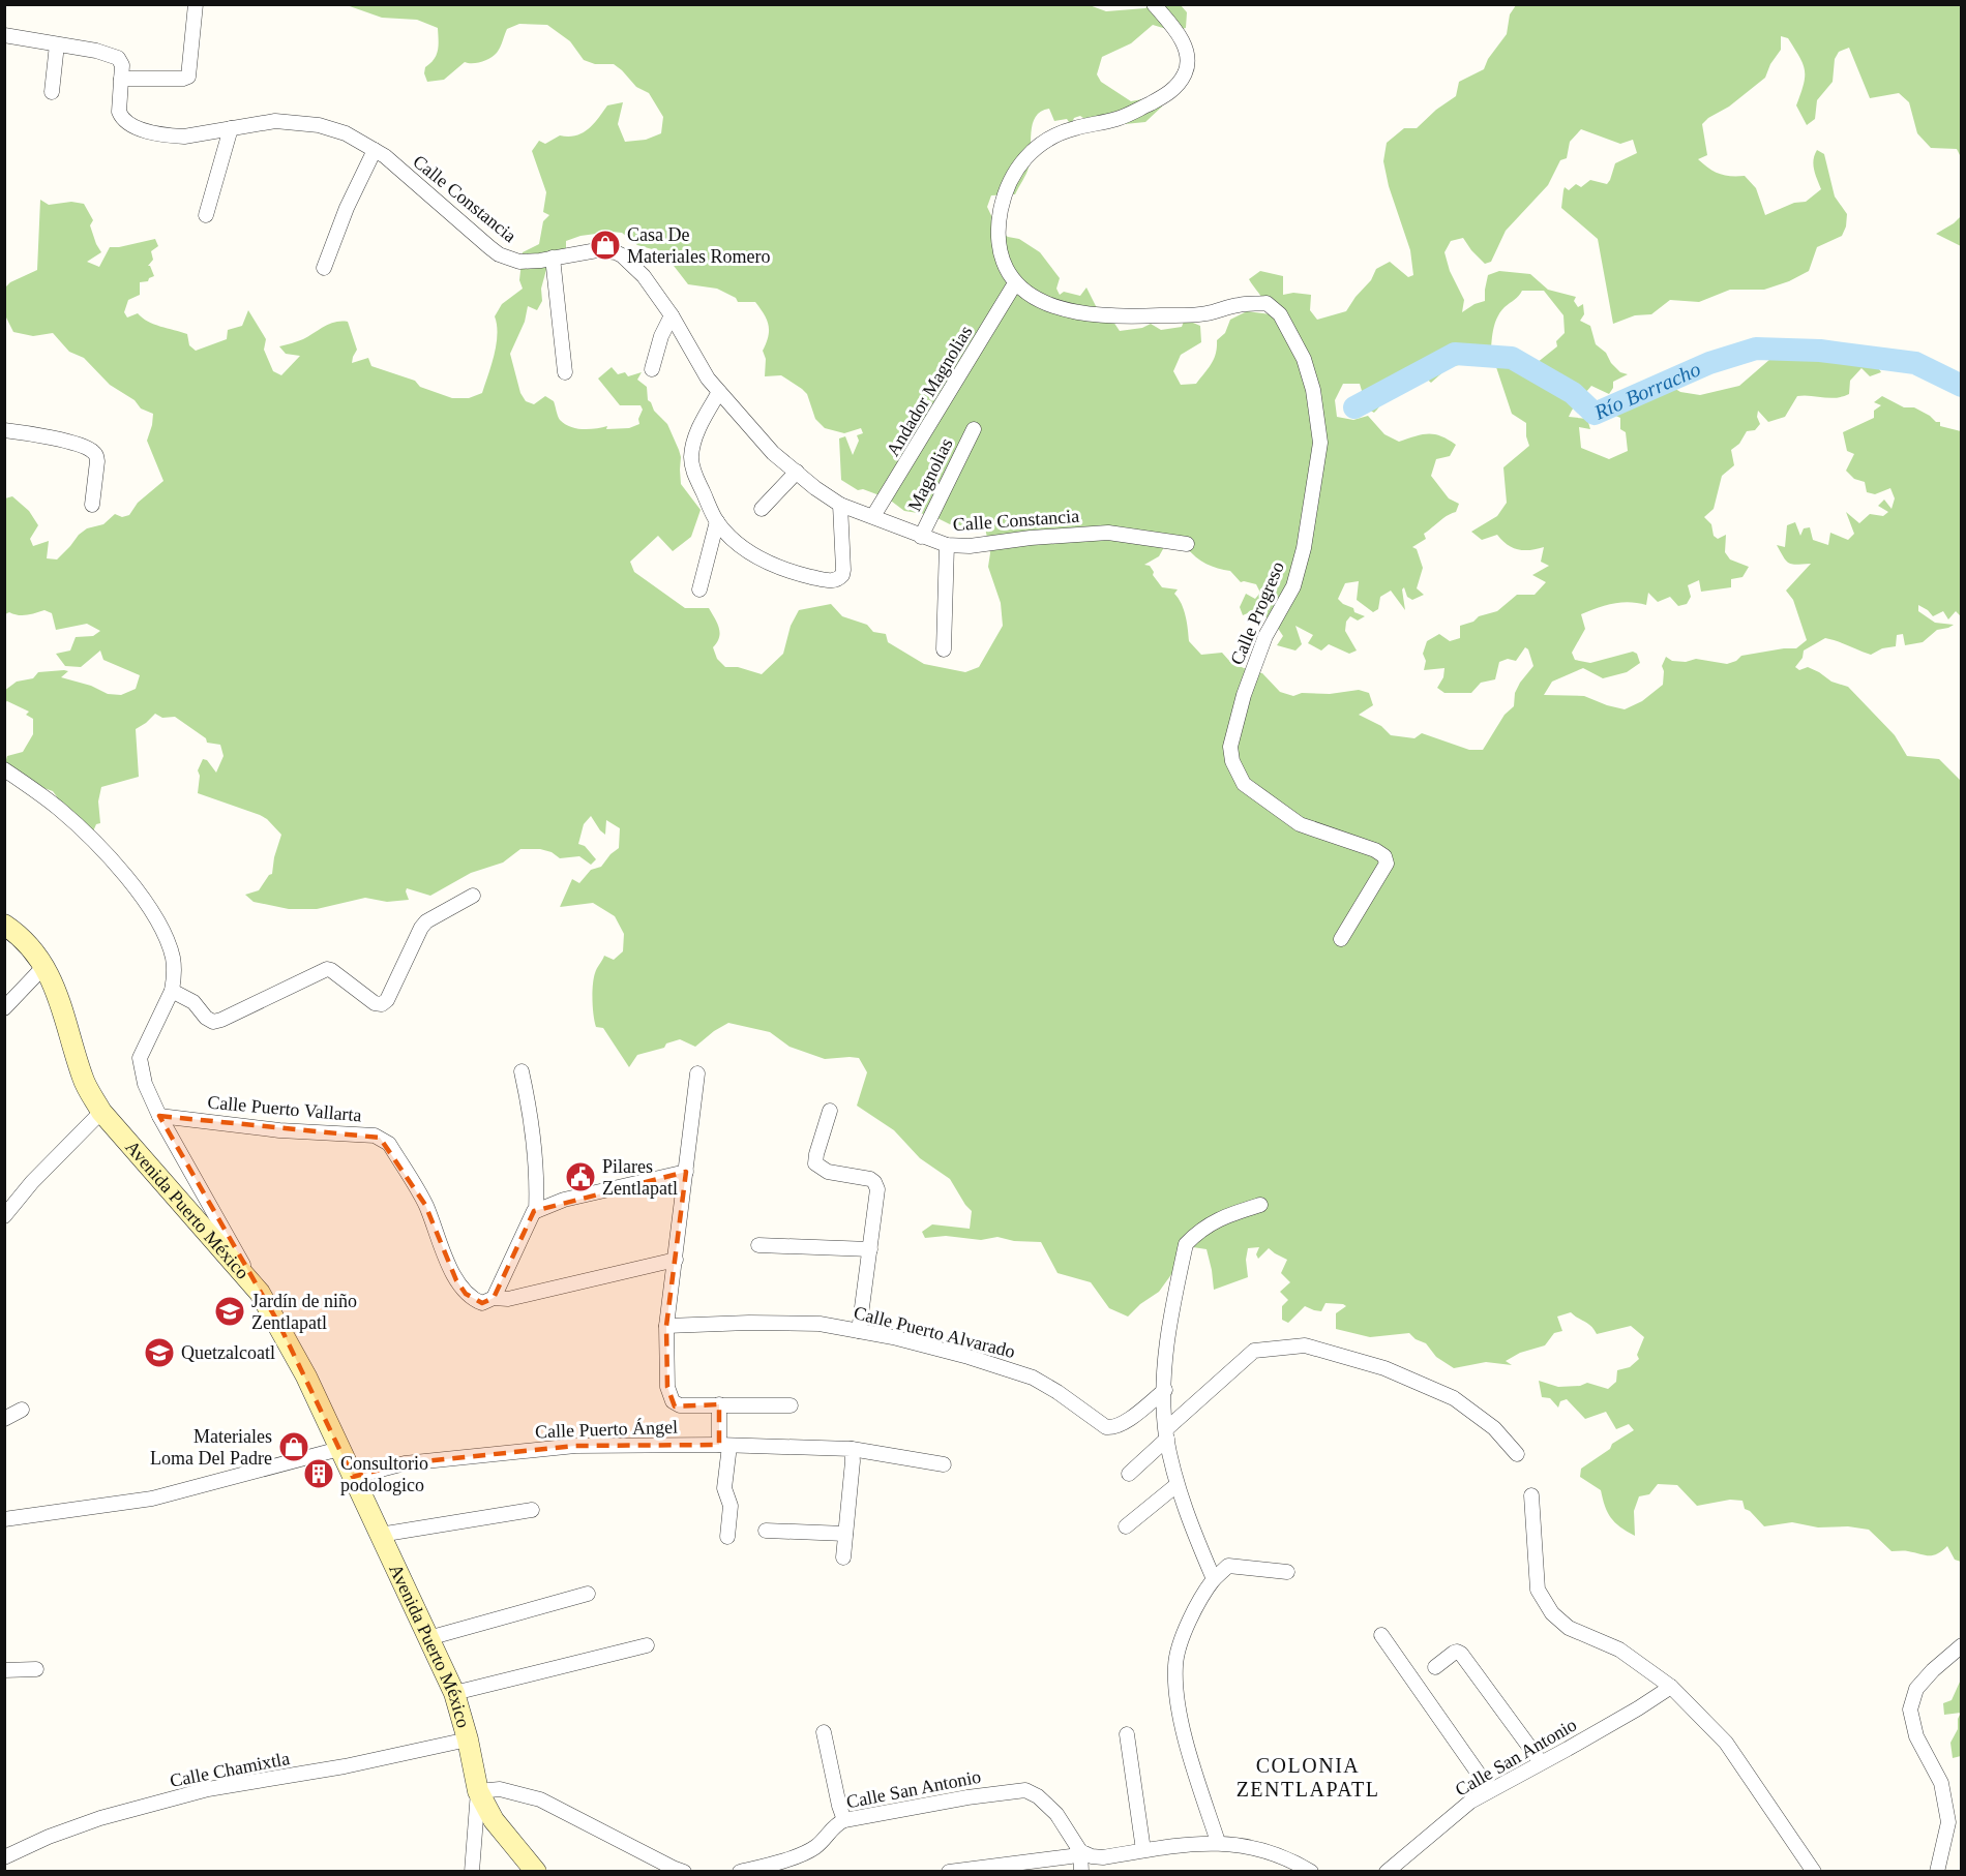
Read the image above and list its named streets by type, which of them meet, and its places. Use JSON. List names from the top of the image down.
{
  "streets": {
    "main road": ["Avenida Puerto México"],
    "street": [
      "Calle Constancia",
      "Andador Magnolias",
      "Magnolias",
      "Calle Progreso",
      "Calle Puerto Vallarta",
      "Calle Puerto Alvarado",
      "Calle Puerto Ángel",
      "Calle San Antonio",
      "Calle Chamixtla"
    ]
  },
  "crossings": [
    ["Calle Constancia", "Andador Magnolias"],
    ["Calle Constancia", "Magnolias"],
    ["Andador Magnolias", "Calle Progreso"],
    ["Avenida Puerto México", "Calle Puerto Ángel"],
    ["Avenida Puerto México", "Calle Chamixtla"]
  ],
  "districts": ["COLONIA ZENTLAPATL"],
  "water": ["Río Borracho"],
  "places": {
    "shop": ["Casa De Materiales Romero", "Materiales Loma Del Padre"],
    "public building": ["Pilares Zentlapatl"],
    "school or university": ["Jardín de niño Zentlapatl", "Quetzalcoatl"],
    "building": ["Consultorio podologico"]
  }
}
